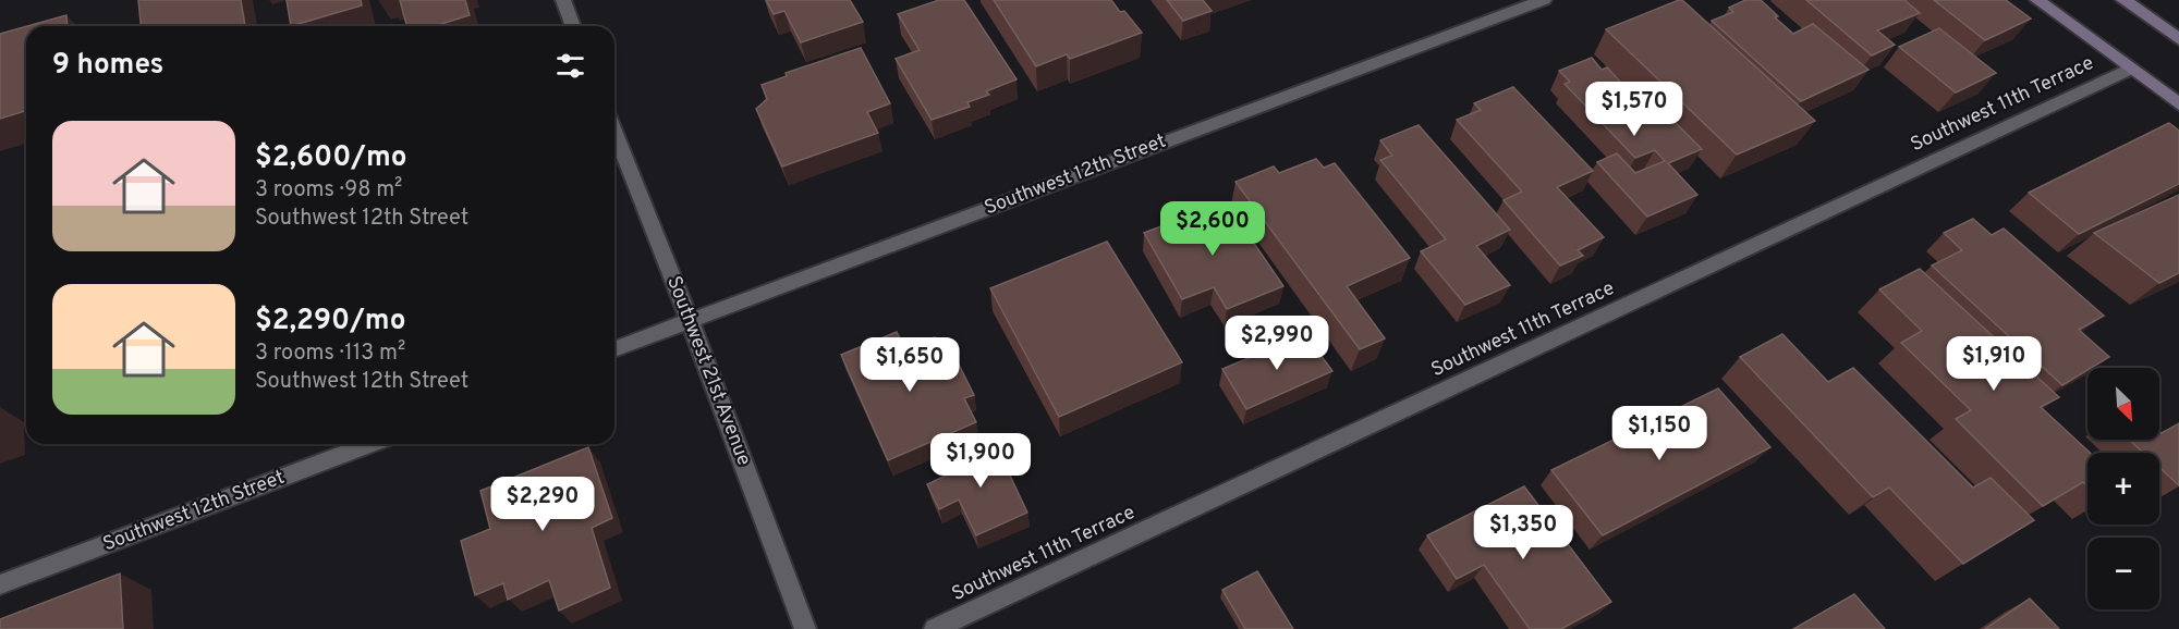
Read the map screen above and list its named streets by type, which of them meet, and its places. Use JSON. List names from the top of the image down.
{
  "streets": {
    "street": ["Southwest 11th Terrace", "Southwest 12th Street", "Southwest 21st Avenue"]
  },
  "crossings": [
    ["Southwest 12th Street", "Southwest 21st Avenue"]
  ],
  "north": "bottom right",
  "page": {
    "heading": "9 homes",
    "price": [
      "$1,570",
      "$2,600",
      "$2,990",
      "$1,910",
      "$1,650",
      "$1,150",
      "$1,900",
      "$2,290",
      "$1,350"
    ],
    "list": [
      {
        "name": "$2,600/mo",
        "note": "3 rooms · 98 m² · Southwest 12th Street"
      },
      {
        "name": "$2,290/mo",
        "note": "3 rooms · 113 m² · Southwest 12th Street"
      }
    ],
    "map_buttons": ["+", "−"]
  }
}
